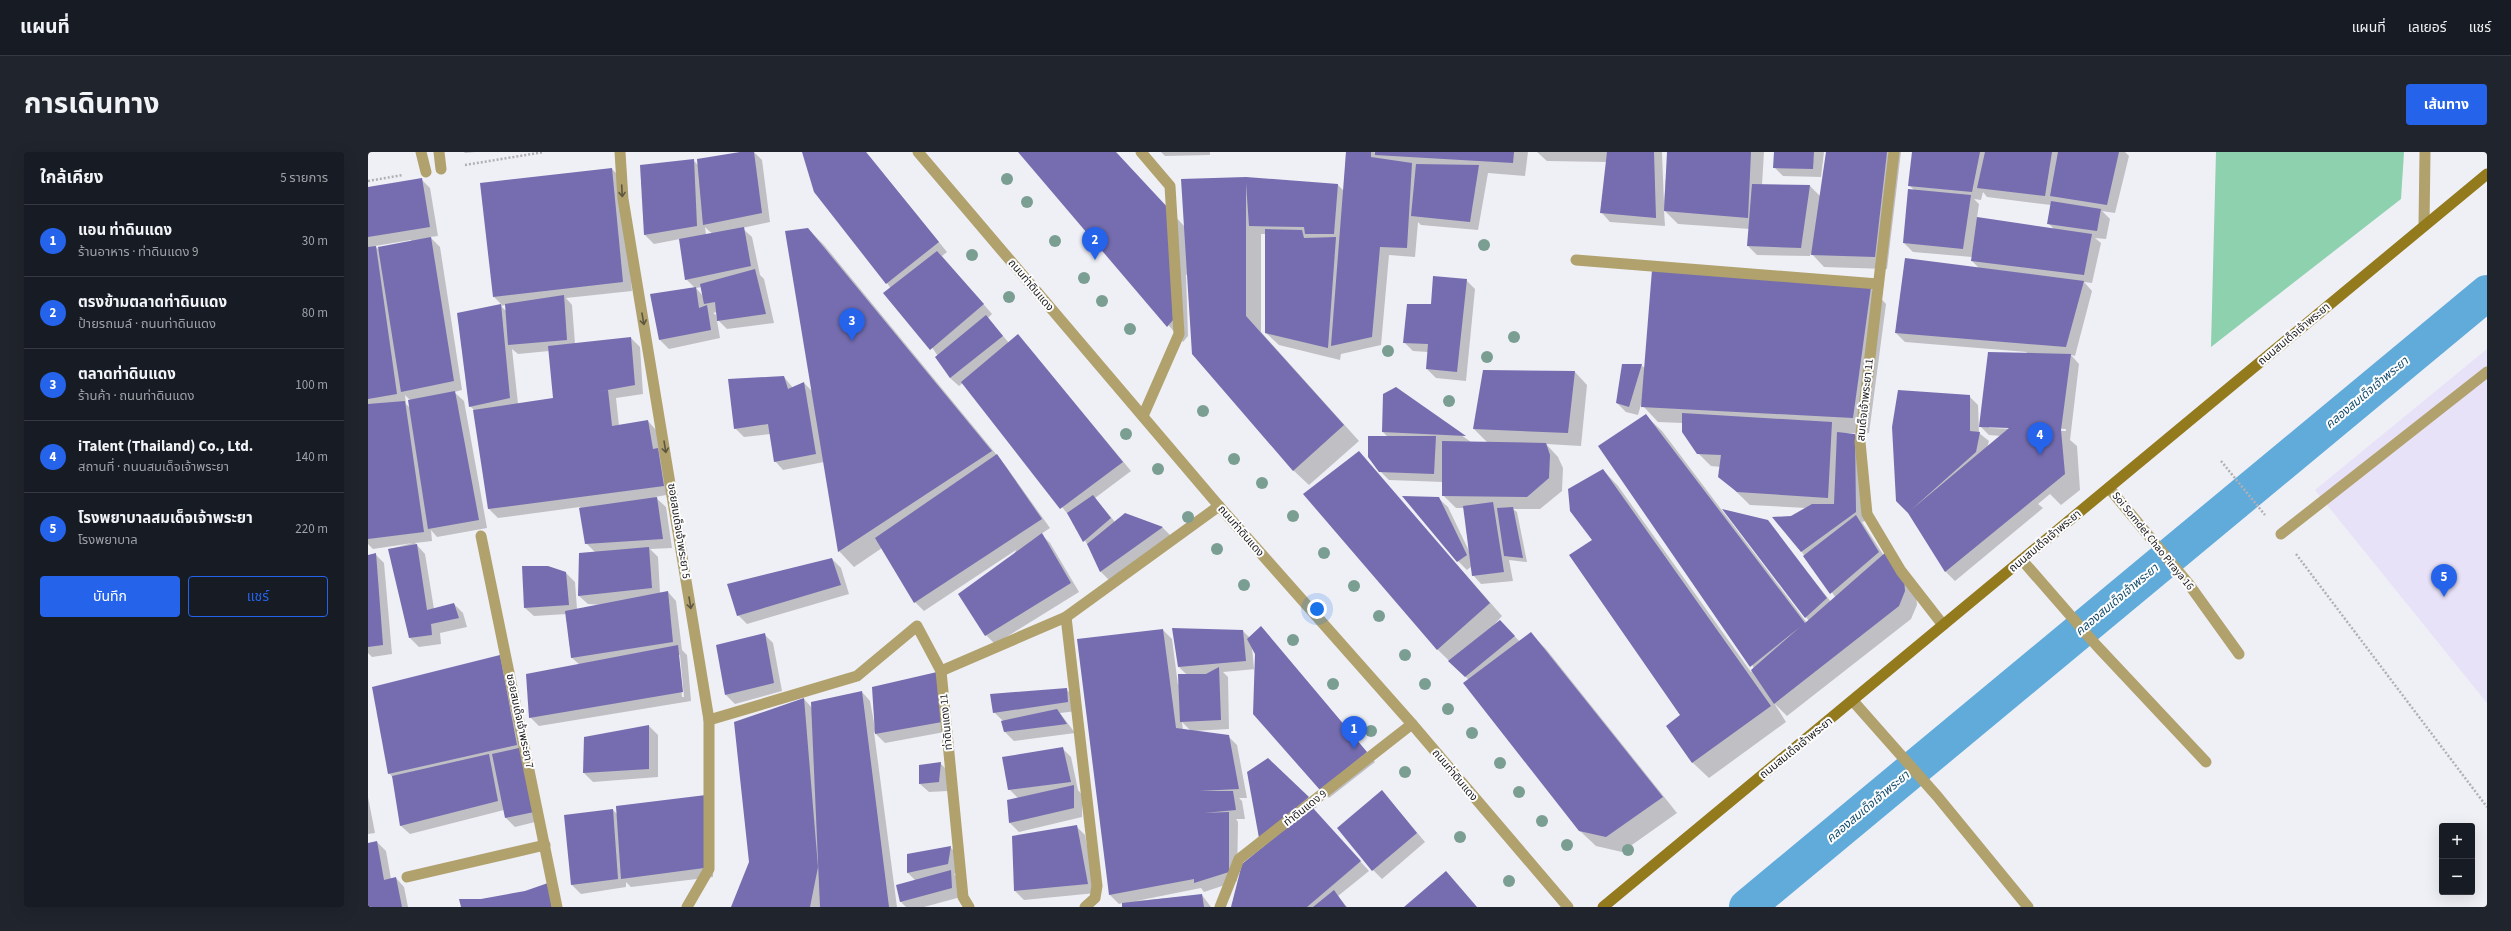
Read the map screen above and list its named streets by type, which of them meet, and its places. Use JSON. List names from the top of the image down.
{
  "streets": {
    "main road": ["ถนนสมเด็จเจ้าพระยา"],
    "street": [
      "ถนนท่าดินแดง",
      "สมเด็จเจ้าพระยา 11",
      "ซอยสมเด็จเจ้าพระยา 5",
      "Soi Somdet Chao Piraya 16",
      "ซอยสมเด็จเจ้าพระยา 7",
      "ท่าดินแดง 11",
      "ท่าดินแดง 9"
    ]
  },
  "crossings": [
    ["ถนนท่าดินแดง", "ท่าดินแดง 9"],
    ["ถนนสมเด็จเจ้าพระยา", "สมเด็จเจ้าพระยา 11"],
    ["ถนนสมเด็จเจ้าพระยา", "Soi Somdet Chao Piraya 16"]
  ],
  "one_way": ["ซอยสมเด็จเจ้าพระยา 5"],
  "water": ["คลองสมเด็จเจ้าพระยา"],
  "page": {
    "header": "แผนที่",
    "nav": ["แผนที่", "เลเยอร์", "แชร์"],
    "title": "การเดินทาง",
    "buttons": [
      "เส้นทาง",
      ["บันทึก", "แชร์"]
    ],
    "heading": ["ใกล้เคียง", "5 รายการ"],
    "list": [
      {
        "mark": "1",
        "name": "แอน ท่าดินแดง",
        "note": "ร้านอาหาร · ท่าดินแดง 9",
        "value": "30 m"
      },
      {
        "mark": "2",
        "name": "ตรงข้ามตลาดท่าดินแดง",
        "note": "ป้ายรถเมล์ · ถนนท่าดินแดง",
        "value": "80 m"
      },
      {
        "mark": "3",
        "name": "ตลาดท่าดินแดง",
        "note": "ร้านค้า · ถนนท่าดินแดง",
        "value": "100 m"
      },
      {
        "mark": "4",
        "name": "iTalent (Thailand) Co., Ltd.",
        "note": "สถานที่ · ถนนสมเด็จเจ้าพระยา",
        "value": "140 m"
      },
      {
        "mark": "5",
        "name": "โรงพยาบาลสมเด็จเจ้าพระยา",
        "note": "โรงพยาบาล",
        "value": "220 m"
      }
    ],
    "pins": [
      "2",
      "3",
      "4",
      "5",
      "1"
    ],
    "map_buttons": ["+", "−"]
  }
}
